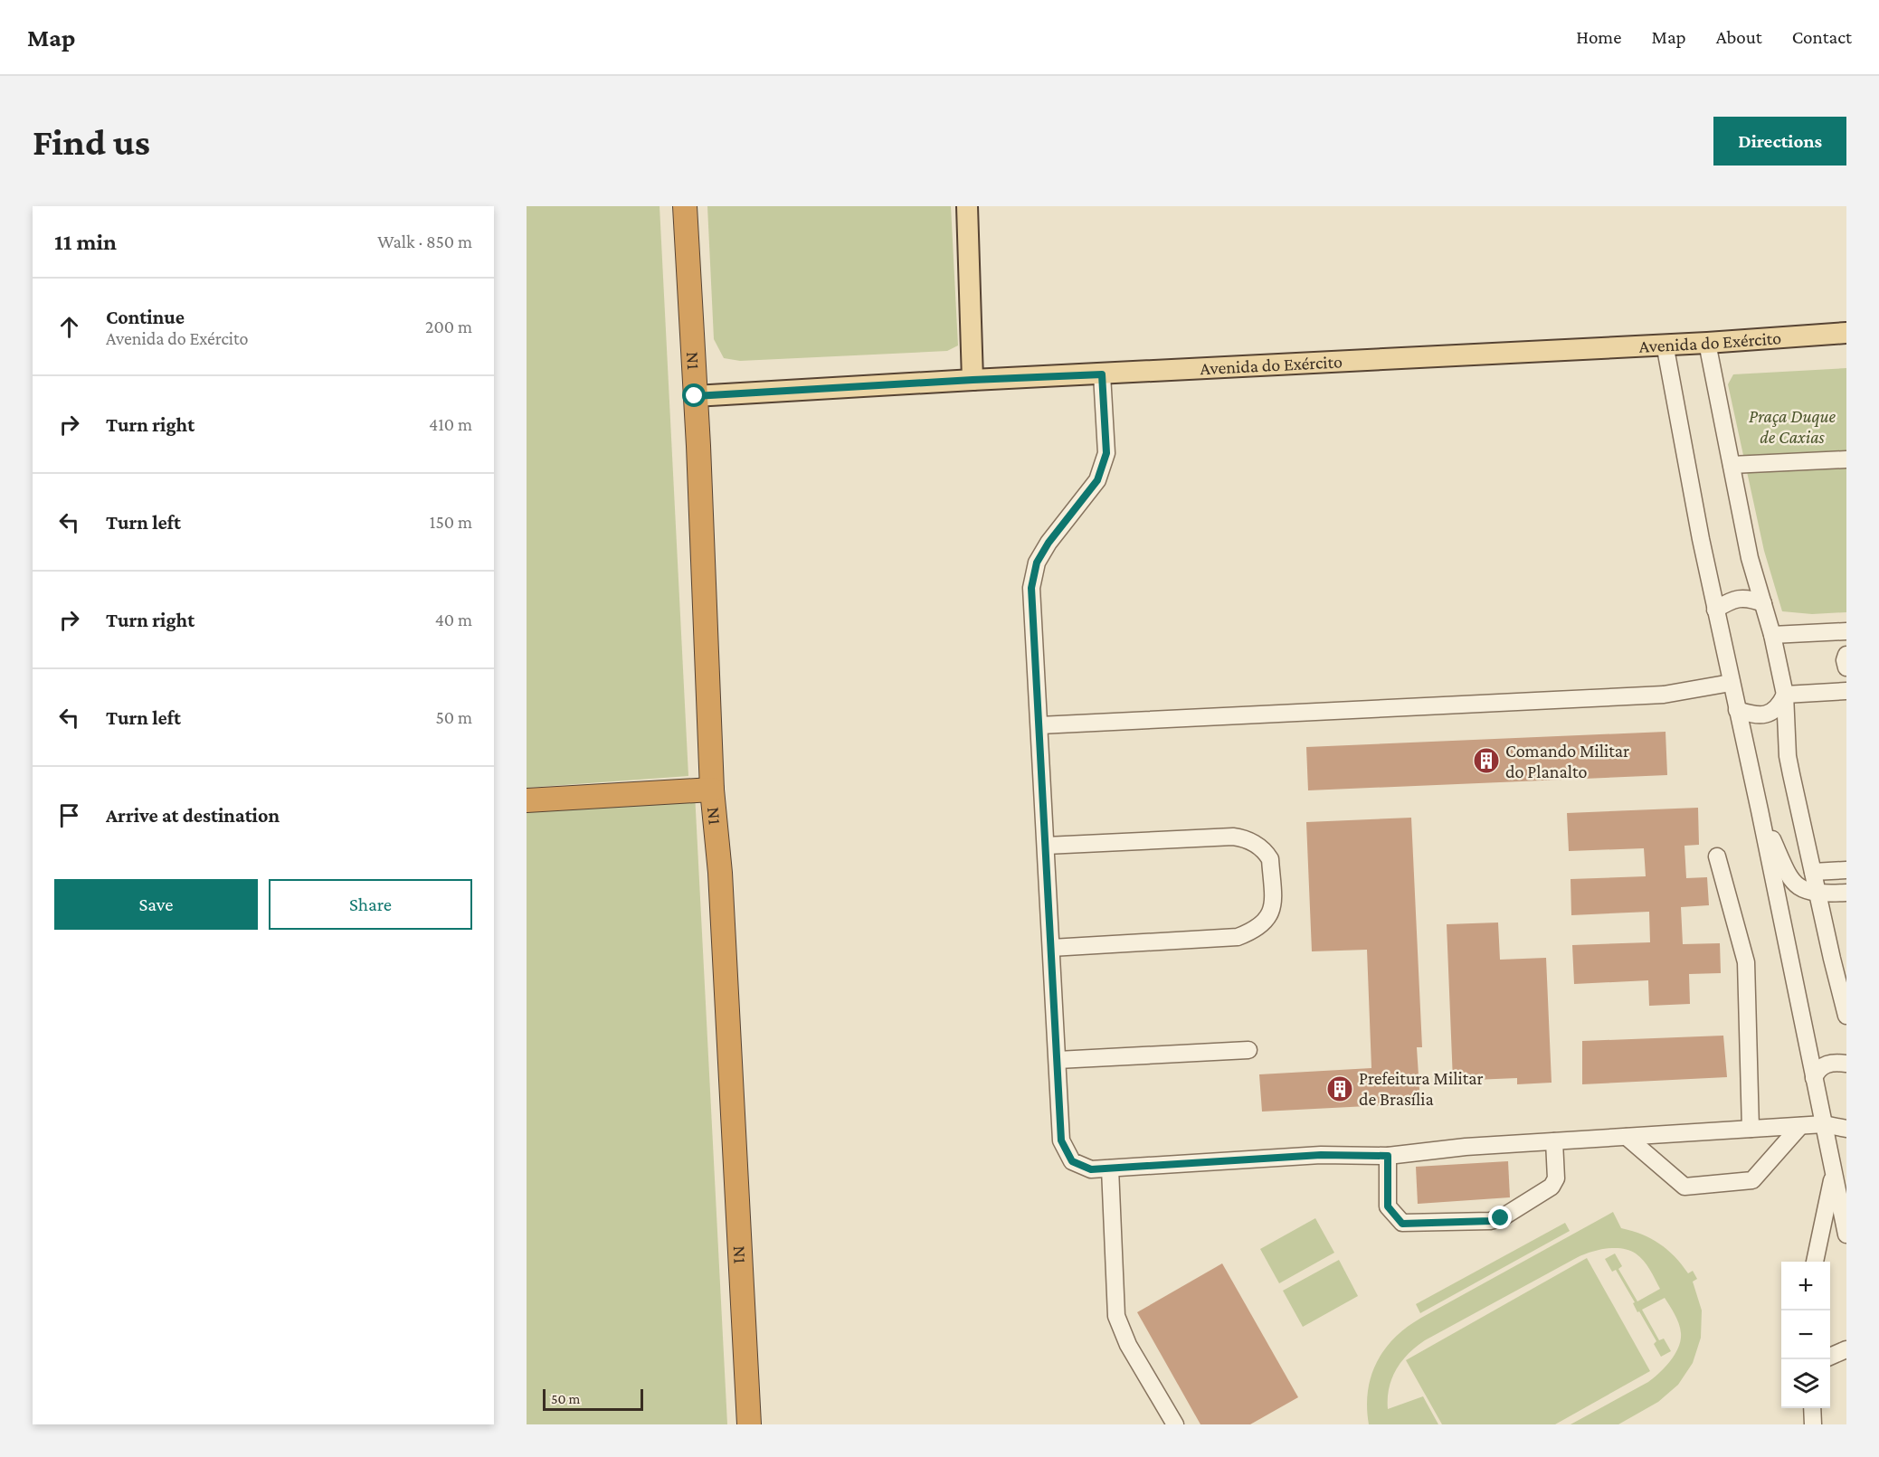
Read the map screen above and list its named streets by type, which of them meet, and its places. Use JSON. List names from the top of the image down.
{
  "streets": {
    "highway": ["N1"],
    "main road": ["Avenida do Exército"]
  },
  "crossings": [
    ["Avenida do Exército", "N1"]
  ],
  "parks": ["Praça Duque de Caxias"],
  "places": {
    "building": ["Comando Militar do Planalto", "Prefeitura Militar de Brasília"]
  },
  "scale_bar": "50 m",
  "page": {
    "header": "Map",
    "nav": [
      "Home",
      "Map",
      "About",
      "Contact"
    ],
    "buttons": [
      "Directions",
      ["Save", "Share"]
    ],
    "title": "Find us",
    "heading": ["11 min", "Walk · 850 m"],
    "list": [
      ["Continue", "Avenida do Exército", "200 m"],
      ["Turn right", "410 m"],
      ["Turn left", "150 m"],
      ["Turn right", "40 m"],
      ["Turn left", "50 m"],
      "Arrive at destination"
    ],
    "map_buttons": ["+", "−"],
    "scale": "50 m"
  }
}
